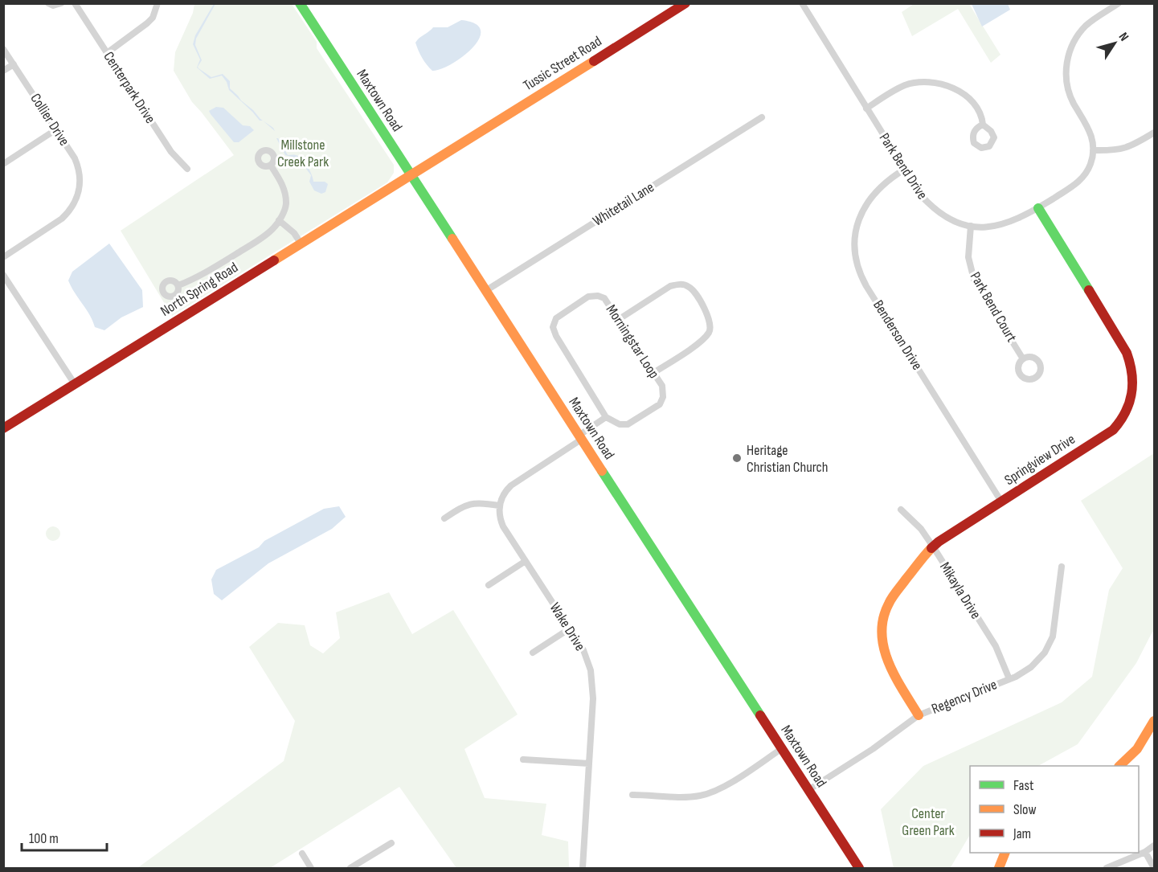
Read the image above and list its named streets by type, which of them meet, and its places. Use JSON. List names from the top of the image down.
{
  "streets": {
    "main road": [
      "Tussic Street Road",
      "Maxtown Road",
      "North Spring Road",
      "Springview Drive"
    ],
    "street": [
      "Centerpark Drive",
      "Collier Drive",
      "Park Bend Drive",
      "Whitetail Lane",
      "Park Bend Court",
      "Benderson Drive",
      "Morningstar Loop",
      "Mikayla Drive",
      "Wake Drive",
      "Regency Drive"
    ]
  },
  "crossings": [
    ["Tussic Street Road", "Maxtown Road"],
    ["Tussic Street Road", "North Spring Road"],
    ["Maxtown Road", "Whitetail Lane"],
    ["Maxtown Road", "North Spring Road"],
    ["Maxtown Road", "Regency Drive"],
    ["Park Bend Drive", "Park Bend Court"],
    ["Park Bend Drive", "Benderson Drive"],
    ["Park Bend Drive", "Springview Drive"],
    ["Benderson Drive", "Springview Drive"],
    ["Springview Drive", "Mikayla Drive"],
    ["Springview Drive", "Regency Drive"],
    ["Mikayla Drive", "Regency Drive"]
  ],
  "parks": ["Millstone Creek Park", "Center Green Park"],
  "places": ["Heritage Christian Church"],
  "legend": ["Fast", "Slow", "Jam"],
  "scale_bar": "100 m",
  "north": "top right"
}
